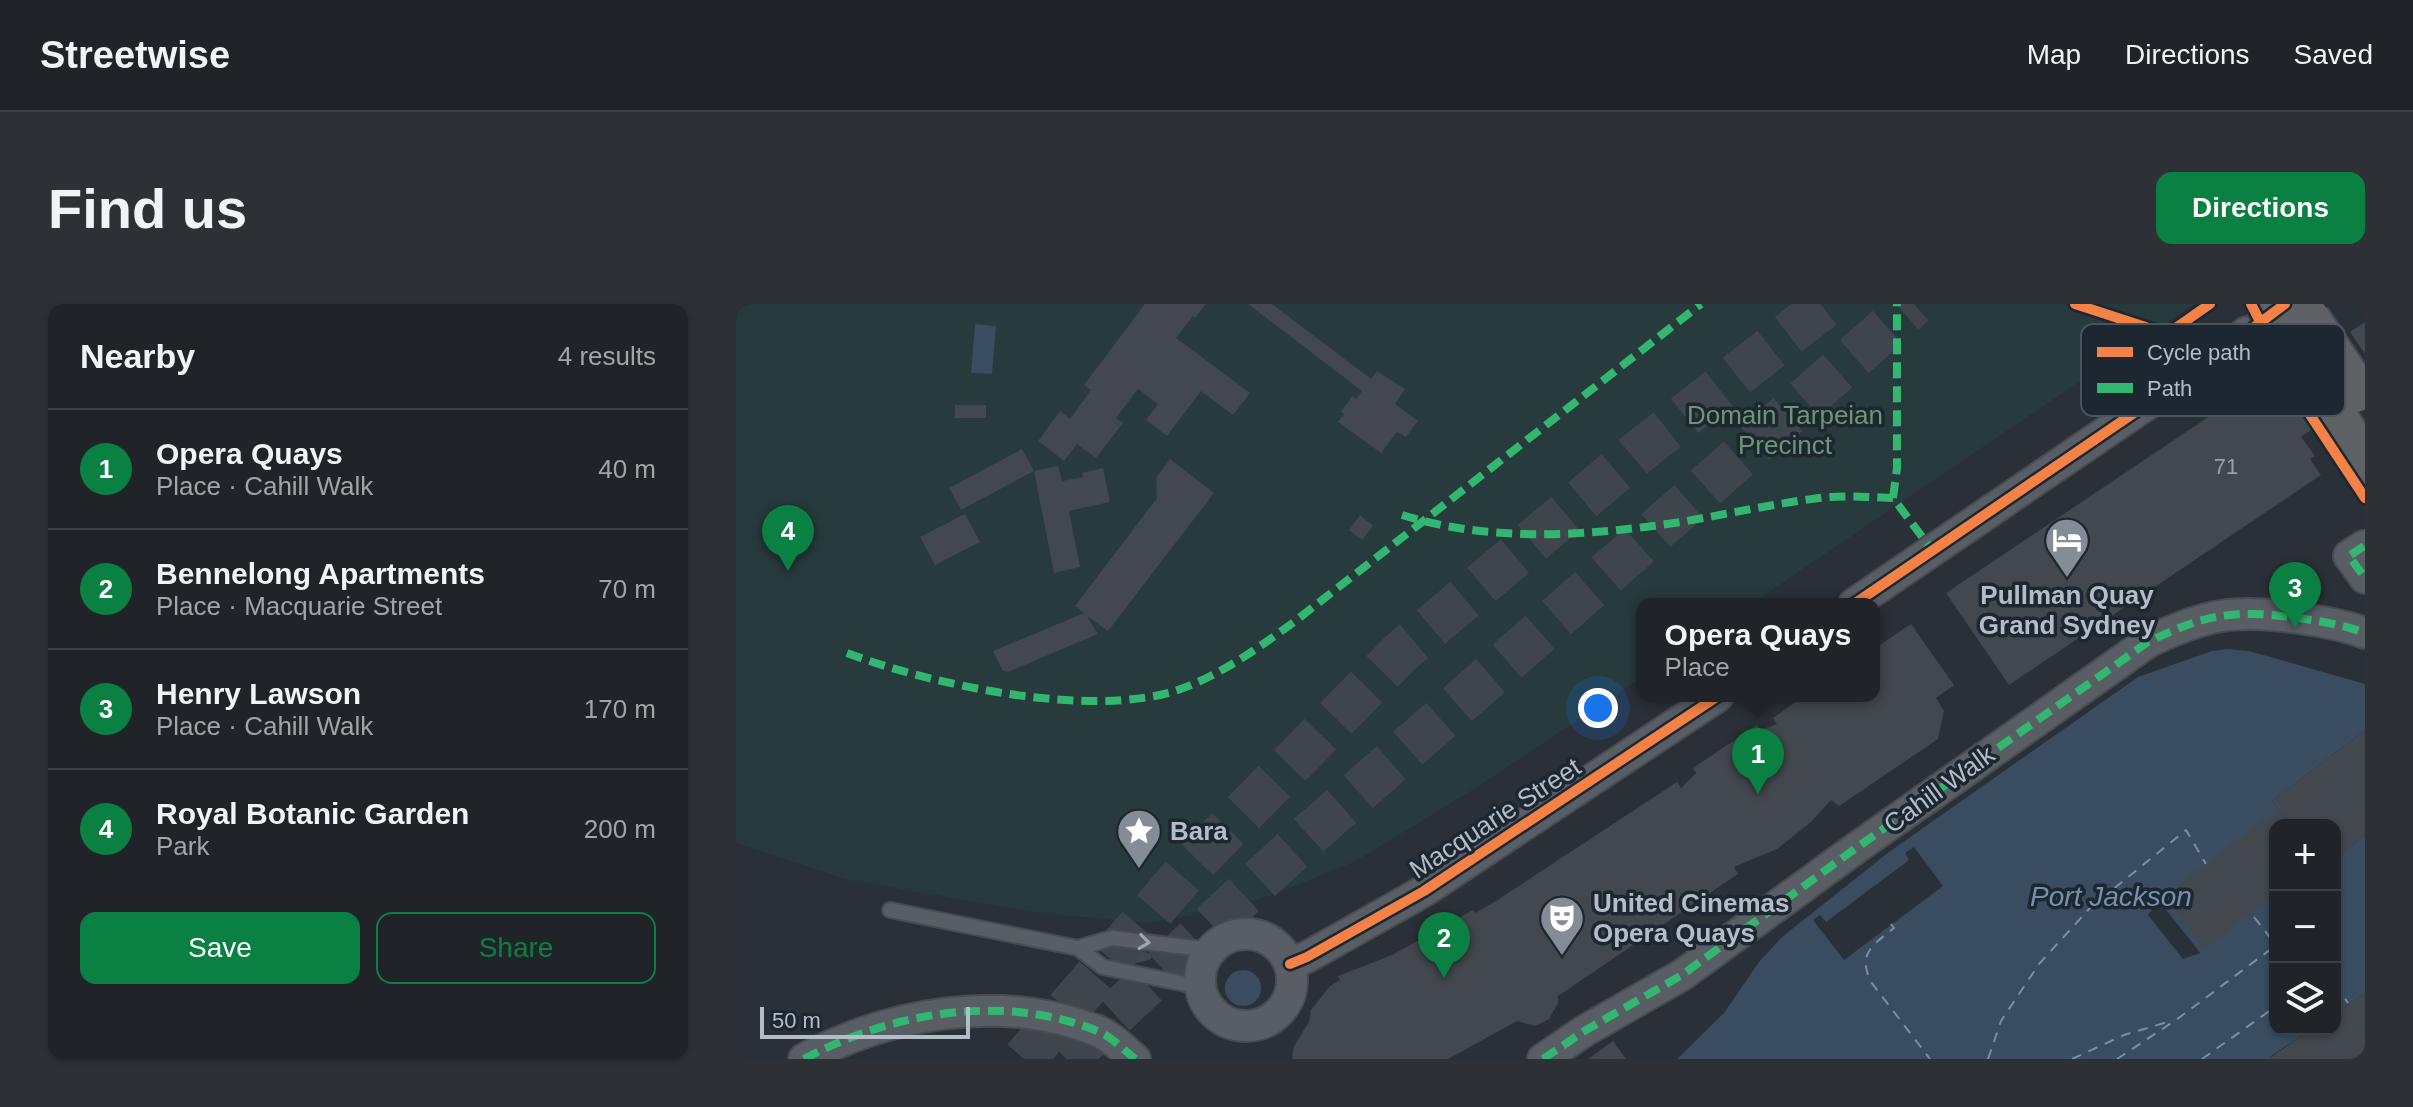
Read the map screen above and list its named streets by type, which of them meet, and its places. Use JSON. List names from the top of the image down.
{
  "streets": {
    "street": ["Cahill Walk", "Macquarie Street"]
  },
  "water": ["Port Jackson"],
  "parks": ["Domain Tarpeian Precinct"],
  "places": {
    "hotel": ["Pullman Quay Grand Sydney"],
    "place": ["Bara"],
    "theatre": ["United Cinemas Opera Quays"]
  },
  "house_numbers": ["71"],
  "legend": ["Cycle path", "Path"],
  "scale_bar": "50 m",
  "page": {
    "header": "Streetwise",
    "nav": ["Map", "Directions", "Saved"],
    "buttons": [
      "Directions",
      ["Save", "Share"]
    ],
    "title": "Find us",
    "heading": ["Nearby", "4 results"],
    "list": [
      {
        "mark": "1",
        "name": "Opera Quays",
        "note": "Place · Cahill Walk",
        "value": "40 m"
      },
      {
        "mark": "2",
        "name": "Bennelong Apartments",
        "note": "Place · Macquarie Street",
        "value": "70 m"
      },
      {
        "mark": "3",
        "name": "Henry Lawson",
        "note": "Place · Cahill Walk",
        "value": "170 m"
      },
      {
        "mark": "4",
        "name": "Royal Botanic Garden",
        "note": "Park",
        "value": "200 m"
      }
    ],
    "pins": [
      "4",
      "3",
      "1",
      "2"
    ],
    "popup": ["Opera Quays", "Place"],
    "map_buttons": ["+", "−"],
    "scale": "50 m"
  }
}
